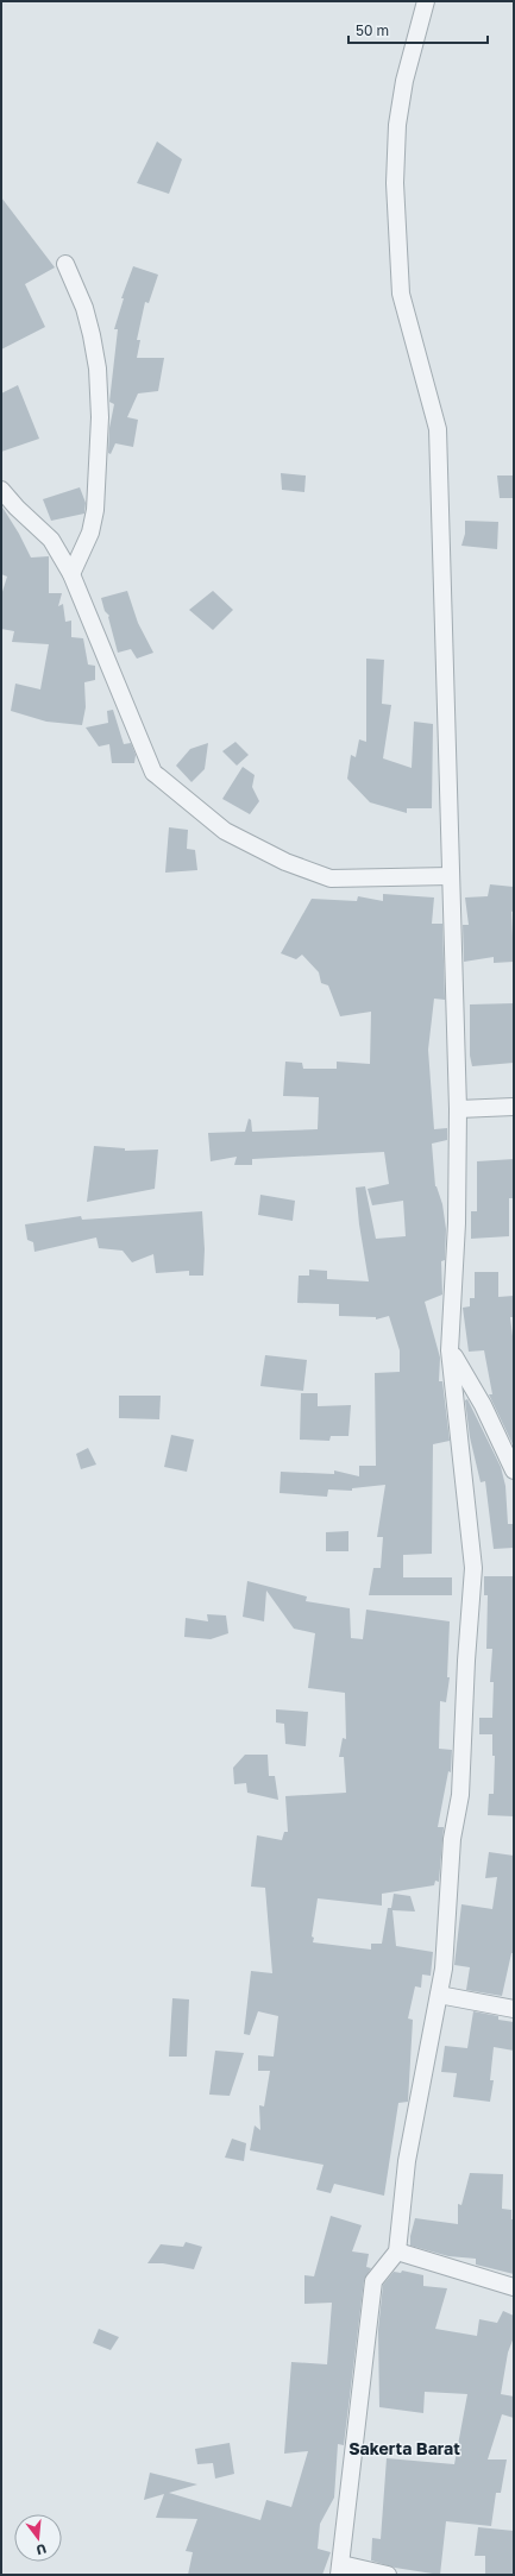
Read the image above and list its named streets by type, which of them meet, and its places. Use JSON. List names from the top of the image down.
{
  "districts": ["Sakerta Barat"],
  "scale_bar": "50 m",
  "north": "bottom"
}
